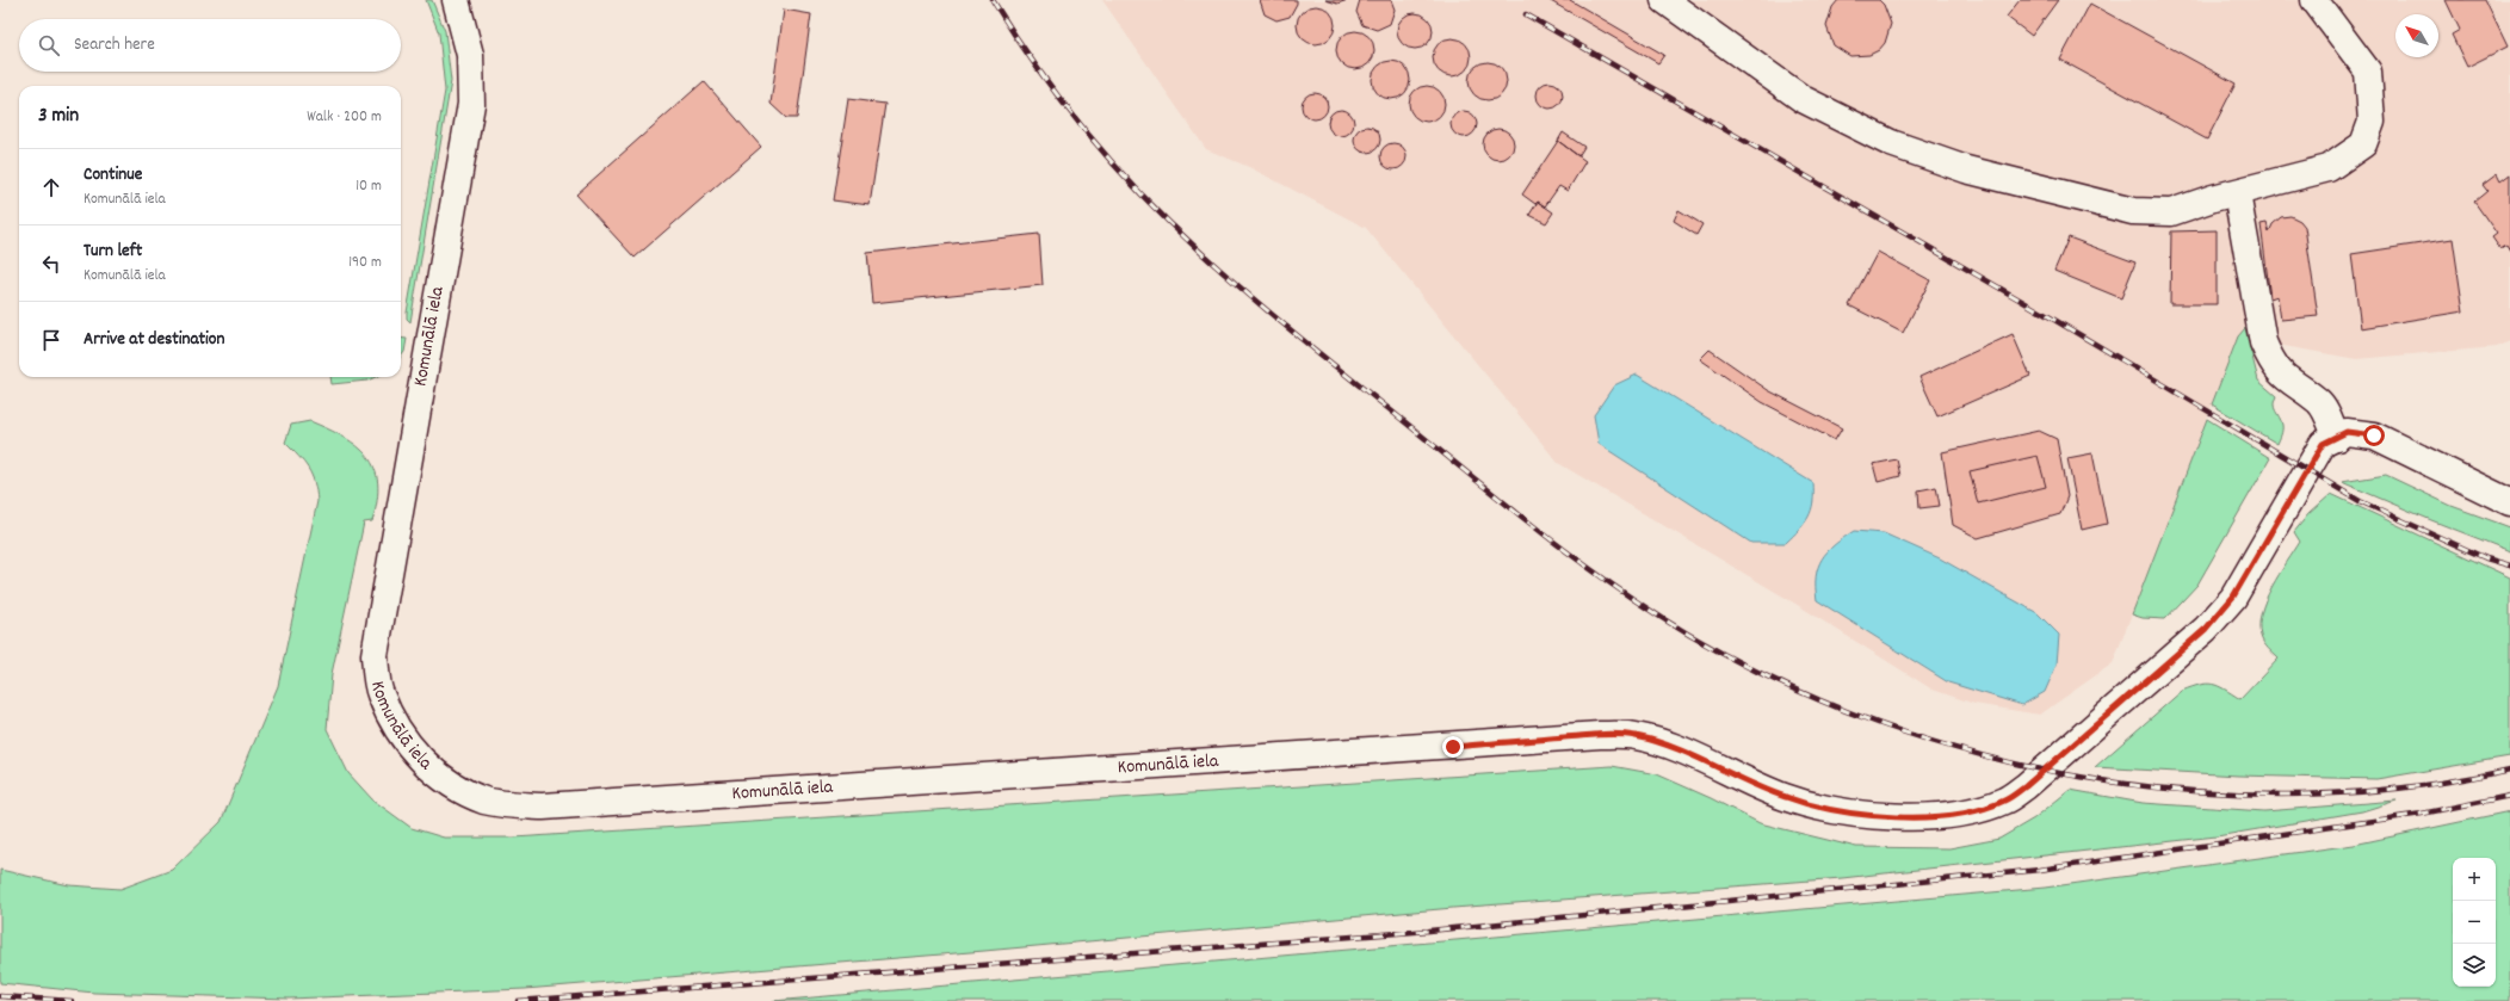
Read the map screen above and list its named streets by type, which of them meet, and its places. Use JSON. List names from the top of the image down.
{
  "streets": {
    "street": ["Komunālā iela"]
  },
  "north": "top left",
  "page": {
    "search": "Search here",
    "heading": ["3 min", "Walk · 200 m"],
    "list": [
      ["Continue", "Komunālā iela", "10 m"],
      ["Turn left", "Komunālā iela", "190 m"],
      "Arrive at destination"
    ],
    "map_buttons": ["+", "−"]
  }
}
